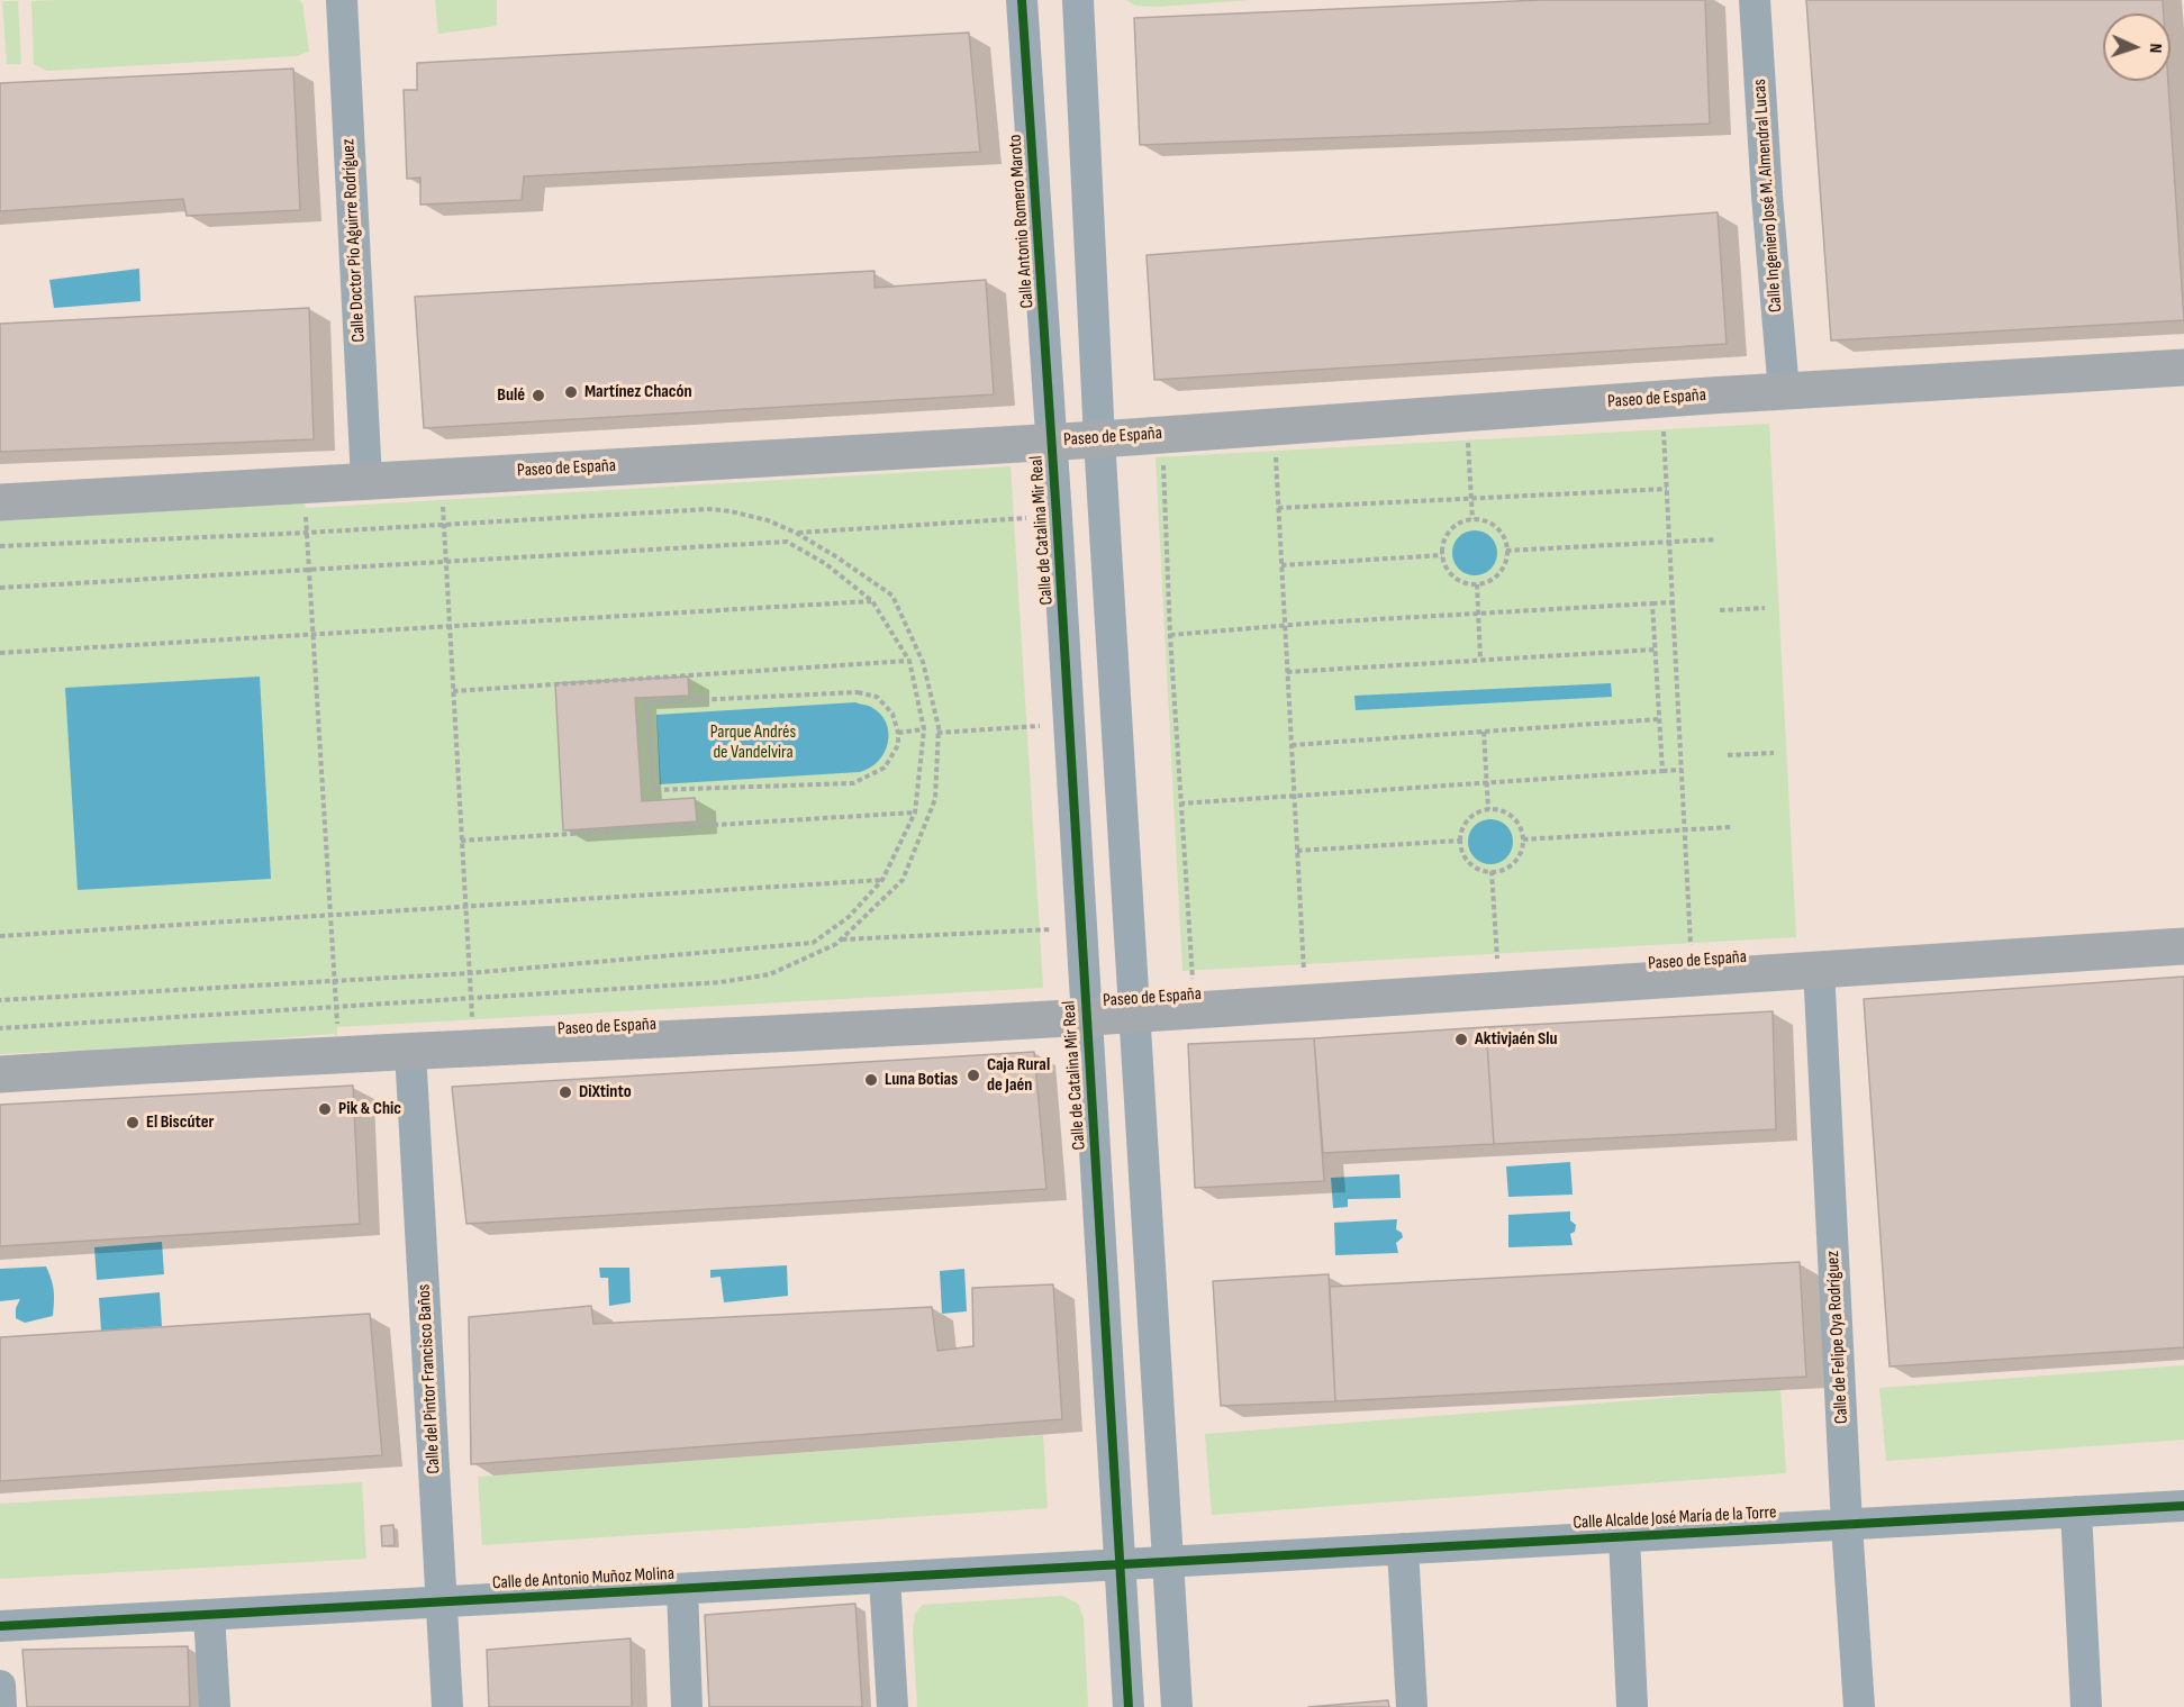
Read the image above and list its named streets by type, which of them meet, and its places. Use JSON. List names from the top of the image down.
{
  "streets": {
    "main road": ["Paseo de España"],
    "street": [
      "Calle Ingeniero José M. Almendral Lucas",
      "Calle Antonio Romero Maroto",
      "Calle Doctor Pío Aguirre Rodríguez",
      "Calle de Catalina Mir Real",
      "Calle de Felipe Oya Rodríguez",
      "Calle del Pintor Francisco Baños",
      "Calle Alcalde José María de la Torre",
      "Calle de Antonio Muñoz Molina"
    ]
  },
  "crossings": [
    ["Calle Ingeniero José M. Almendral Lucas", "Paseo de España"],
    ["Calle Antonio Romero Maroto", "Paseo de España"],
    ["Calle Antonio Romero Maroto", "Calle de Catalina Mir Real"],
    ["Calle Doctor Pío Aguirre Rodríguez", "Paseo de España"],
    ["Paseo de España", "Calle de Catalina Mir Real"],
    ["Paseo de España", "Calle de Felipe Oya Rodríguez"],
    ["Paseo de España", "Calle del Pintor Francisco Baños"],
    ["Calle de Catalina Mir Real", "Calle de Antonio Muñoz Molina"],
    ["Calle de Felipe Oya Rodríguez", "Calle Alcalde José María de la Torre"],
    ["Calle del Pintor Francisco Baños", "Calle de Antonio Muñoz Molina"],
    ["Calle Alcalde José María de la Torre", "Calle de Antonio Muñoz Molina"]
  ],
  "parks": ["Parque Andrés de Vandelvira"],
  "places": [
    "Martínez Chacón",
    "Bulé",
    "Aktivjaén Slu",
    "Caja Rural de Jaén",
    "Luna Botias",
    "DiXtinto",
    "Pik & Chic",
    "El Biscúter"
  ],
  "north": "right"
}
